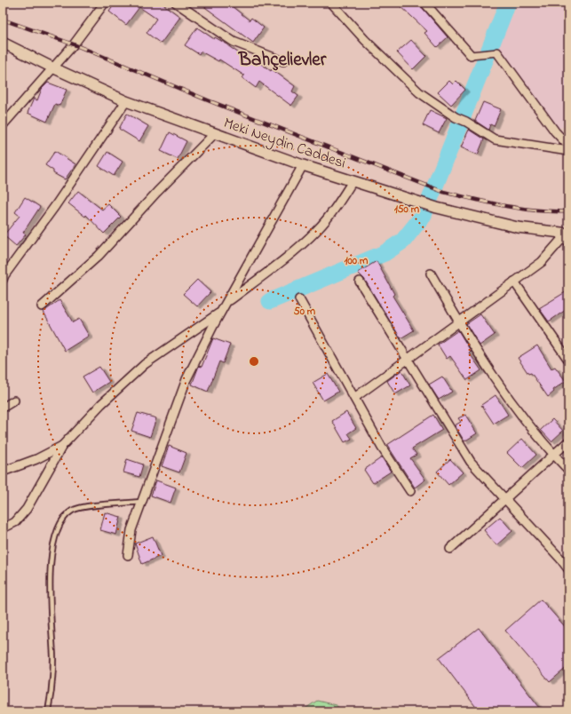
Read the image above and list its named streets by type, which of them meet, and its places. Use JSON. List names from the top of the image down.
{
  "streets": {
    "street": ["Meki Neydin Caddesi"]
  },
  "districts": ["Bahçelievler"],
  "rings": ["150 m", "100 m", "50 m"]
}
